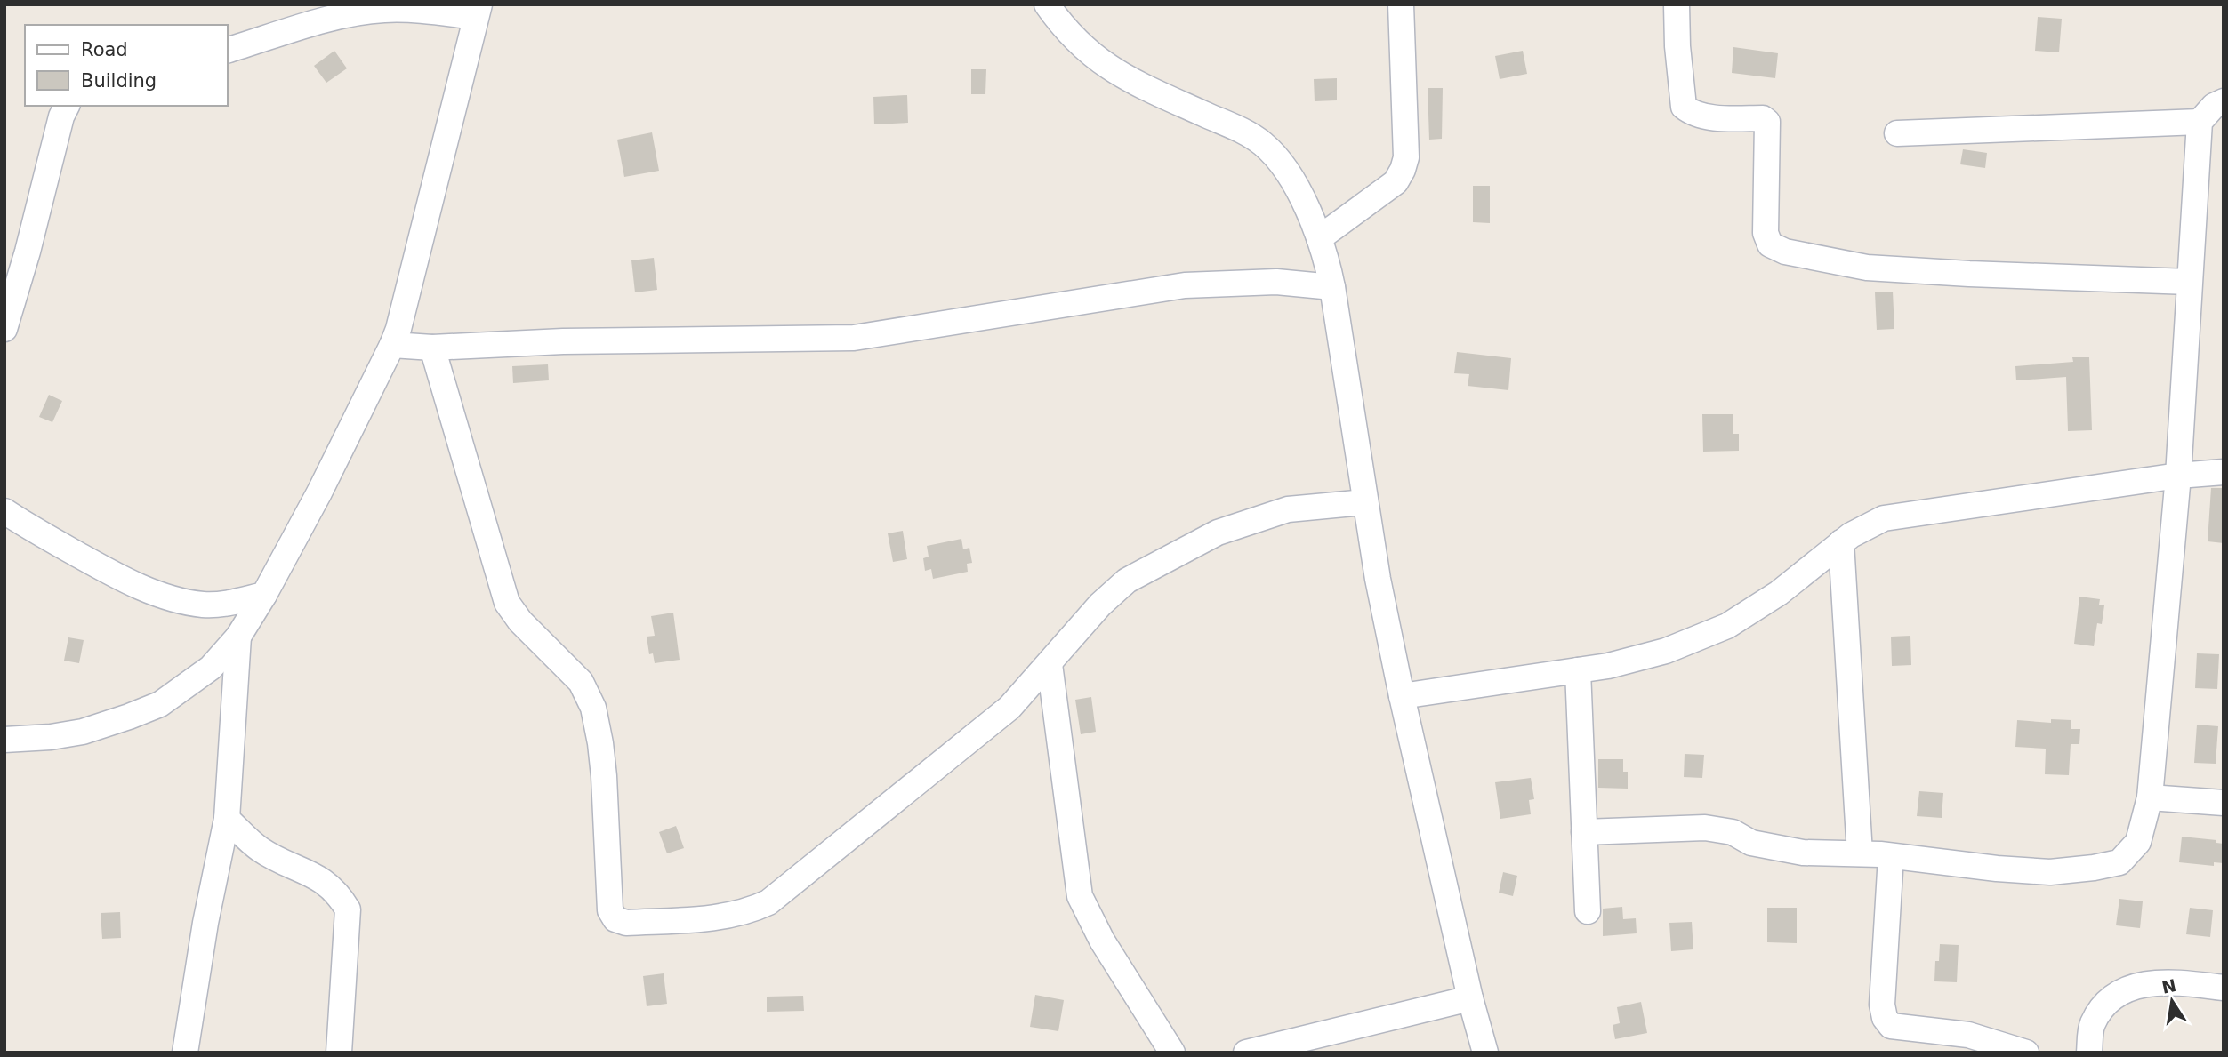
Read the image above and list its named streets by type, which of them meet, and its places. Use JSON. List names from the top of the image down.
{
  "legend": ["Road", "Building"],
  "north": "top"
}
